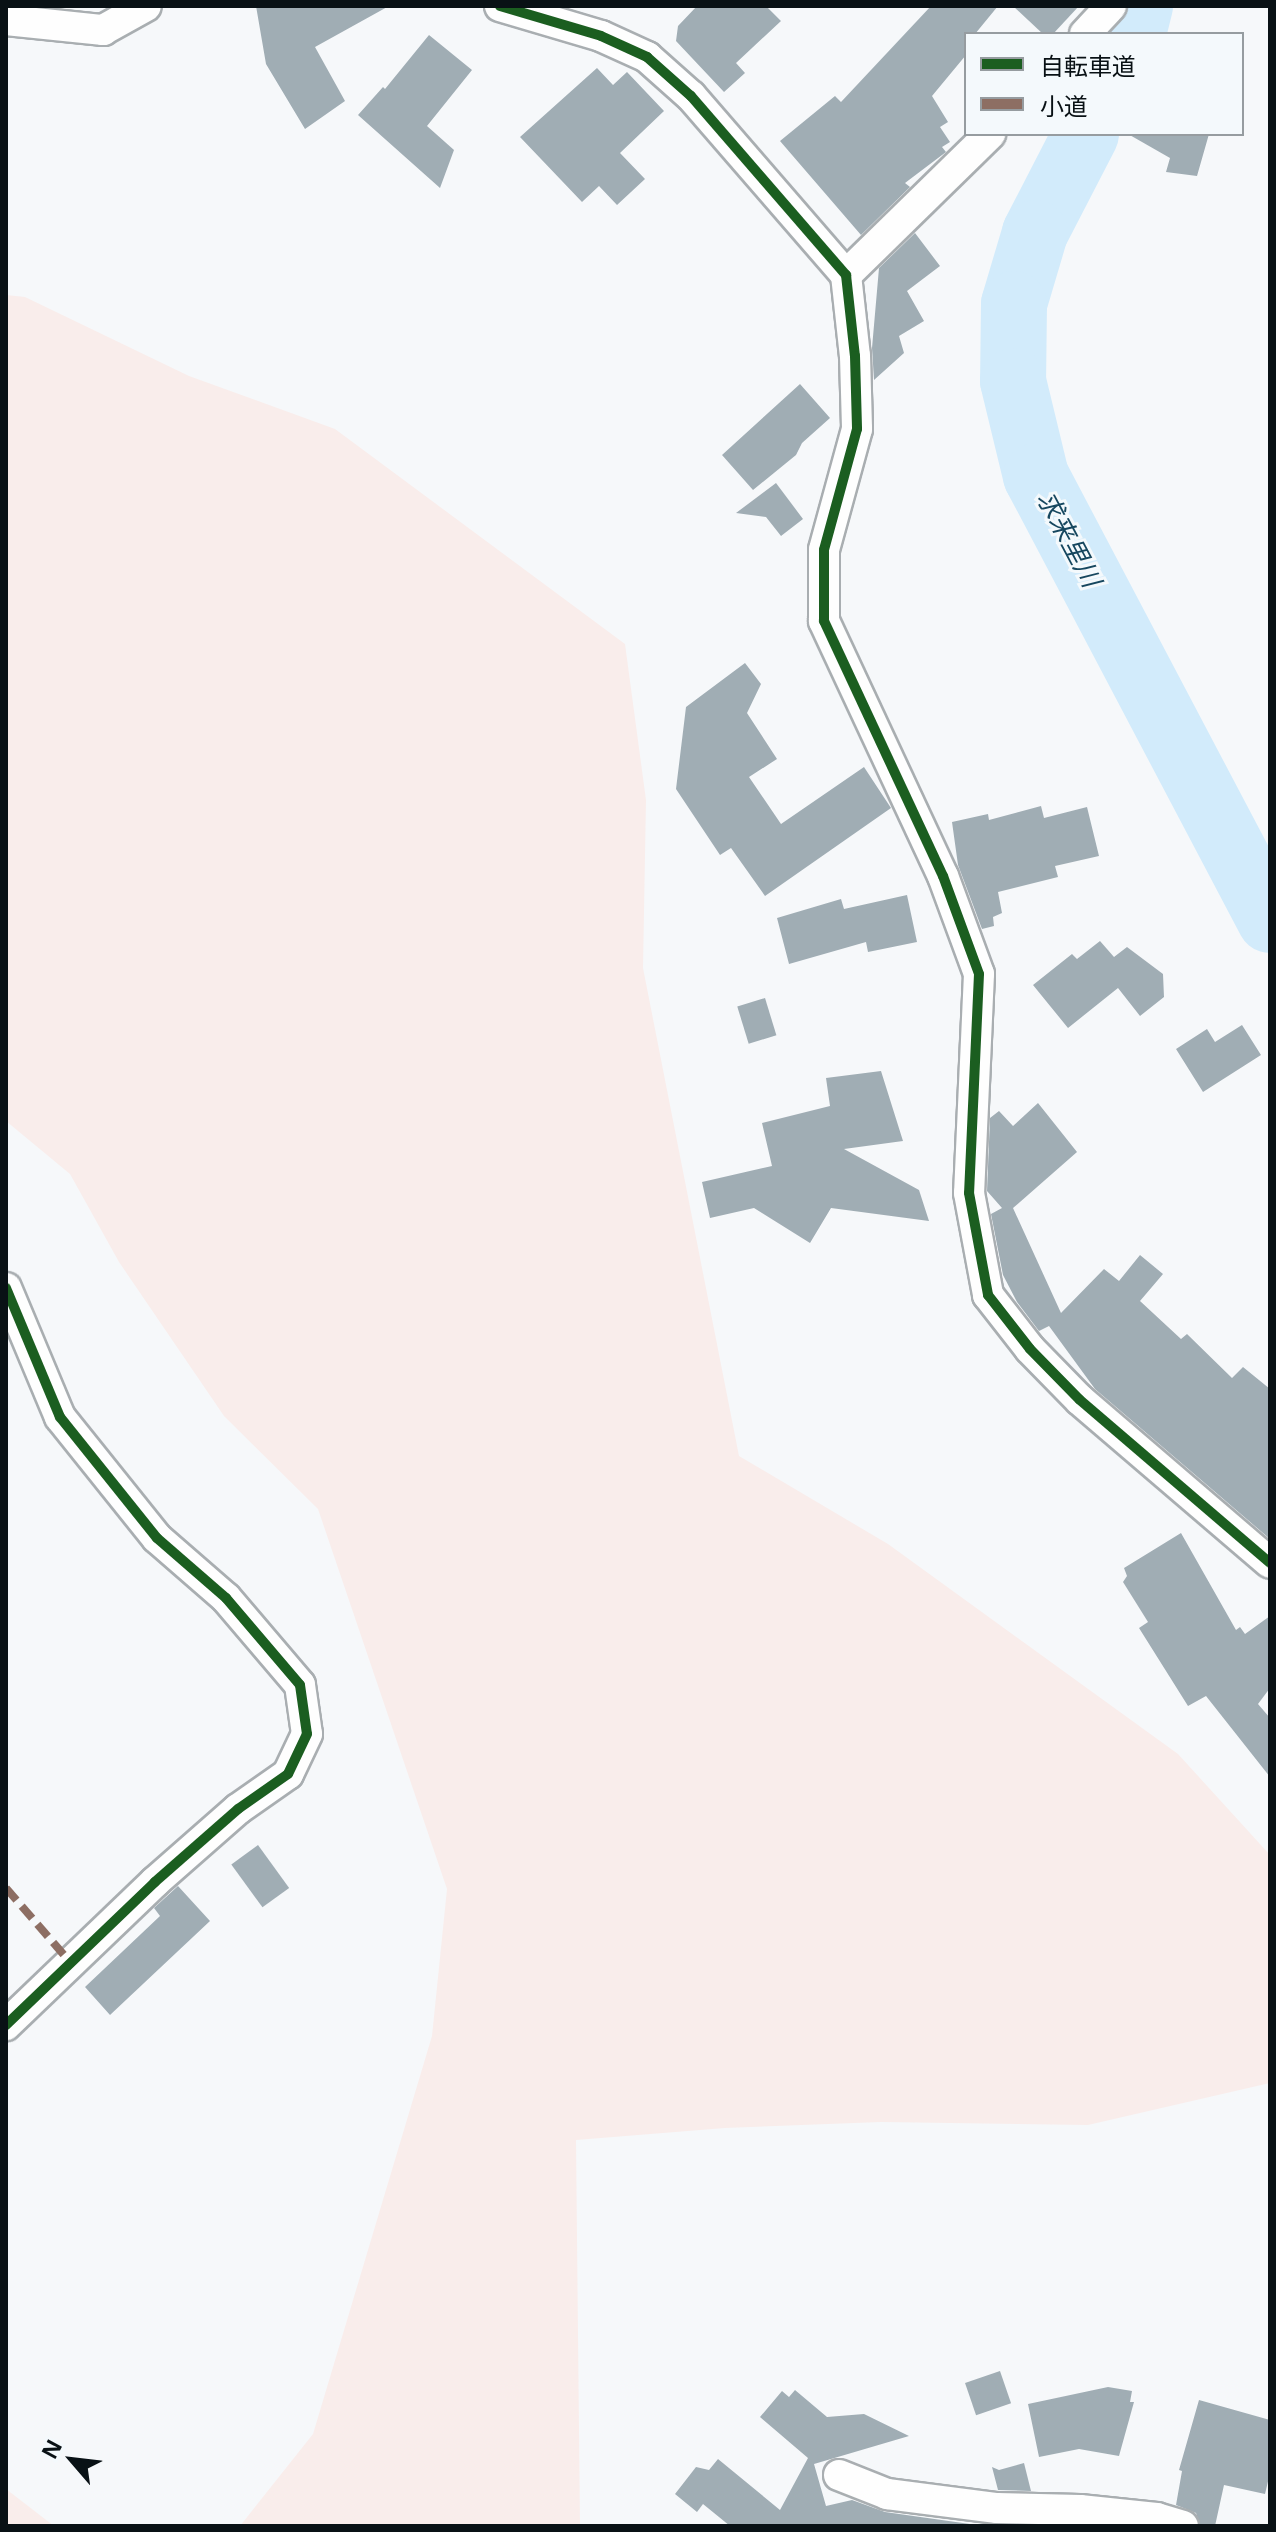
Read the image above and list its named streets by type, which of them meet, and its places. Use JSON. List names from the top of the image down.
{
  "water": ["求来里川"],
  "legend": ["自転車道", "小道"],
  "north": "top left"
}
